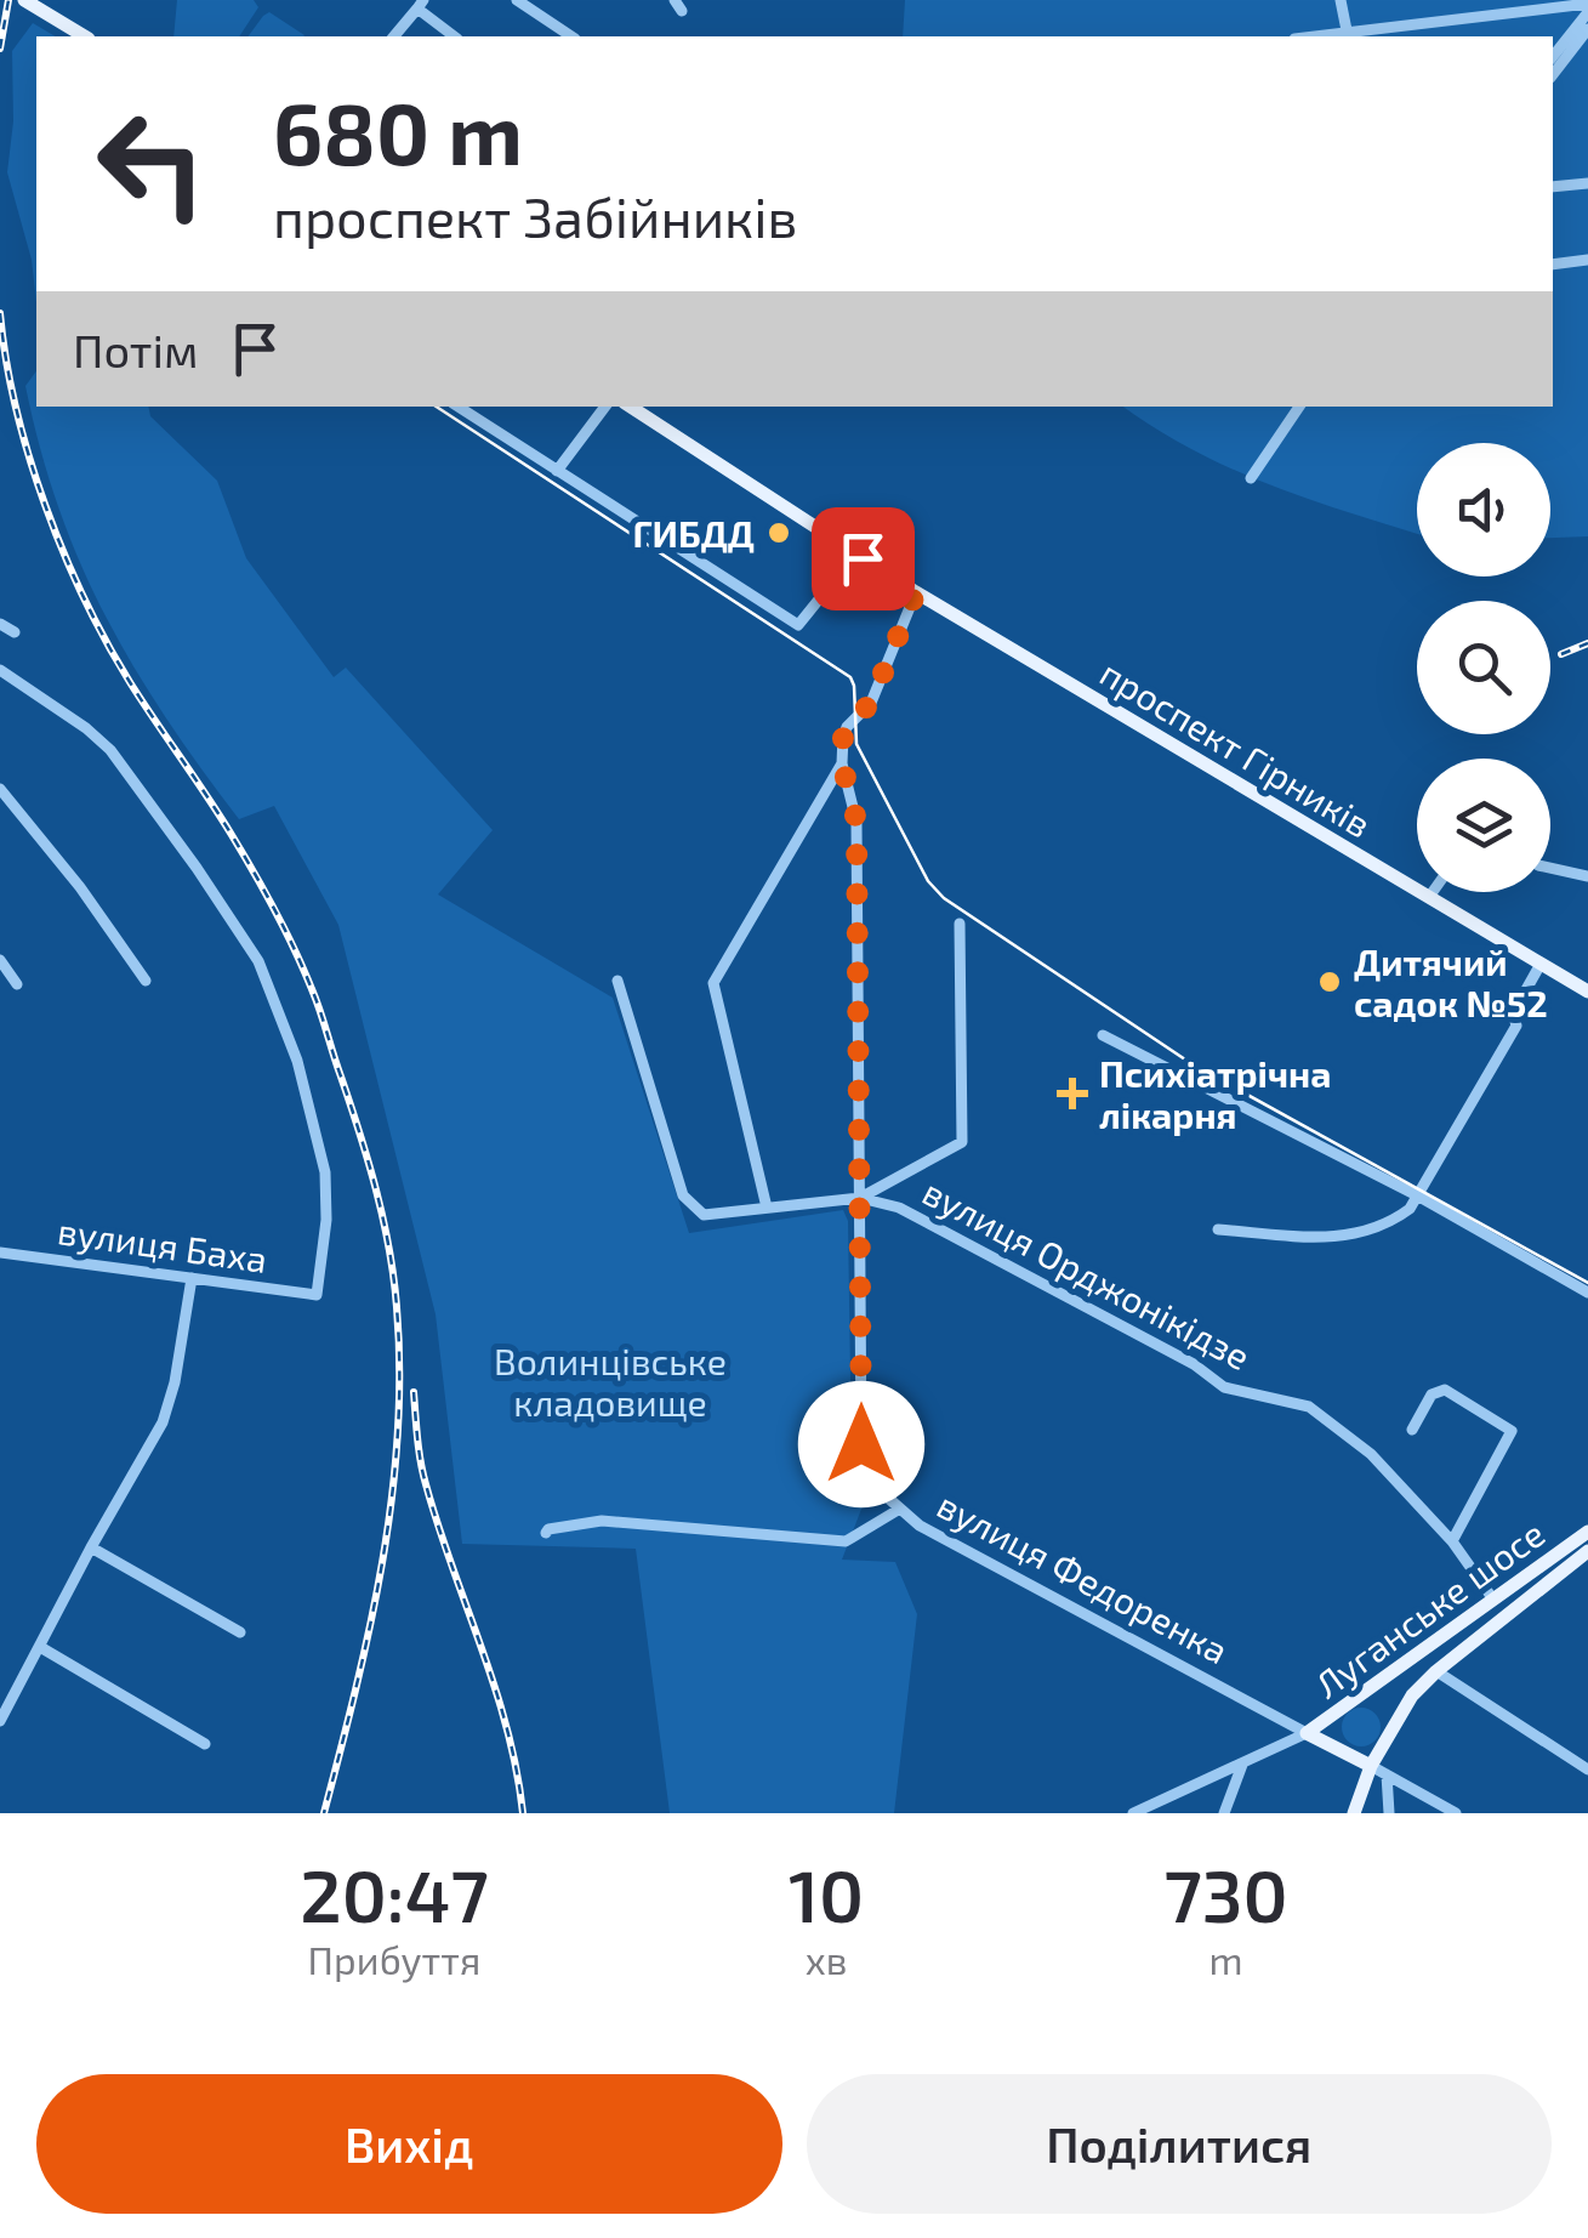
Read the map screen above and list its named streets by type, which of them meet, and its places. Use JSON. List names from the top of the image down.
{
  "streets": {
    "main road": ["проспект Гірників", "вулиця Федоренка", "Луганське шосе"],
    "street": ["вулиця Баха", "вулиця Орджонікідзе"]
  },
  "crossings": [
    ["вулиця Орджонікідзе", "вулиця Федоренка"],
    ["вулиця Орджонікідзе", "Луганське шосе"],
    ["вулиця Федоренка", "Луганське шосе"]
  ],
  "parks": ["Волинцівське кладовище"],
  "places": {
    "other": ["ГИБДД", "Дитячий садок №52"],
    "health": ["Психіатрічна лікарня"]
  },
  "page": {
    "turn": ["680 m", "проспект Забійників"],
    "then": "Потім",
    "eta": [
      "20:47",
      "Прибуття",
      "10",
      "хв",
      "730",
      "m"
    ],
    "buttons": ["Вихід", "Поділитися"]
  }
}
